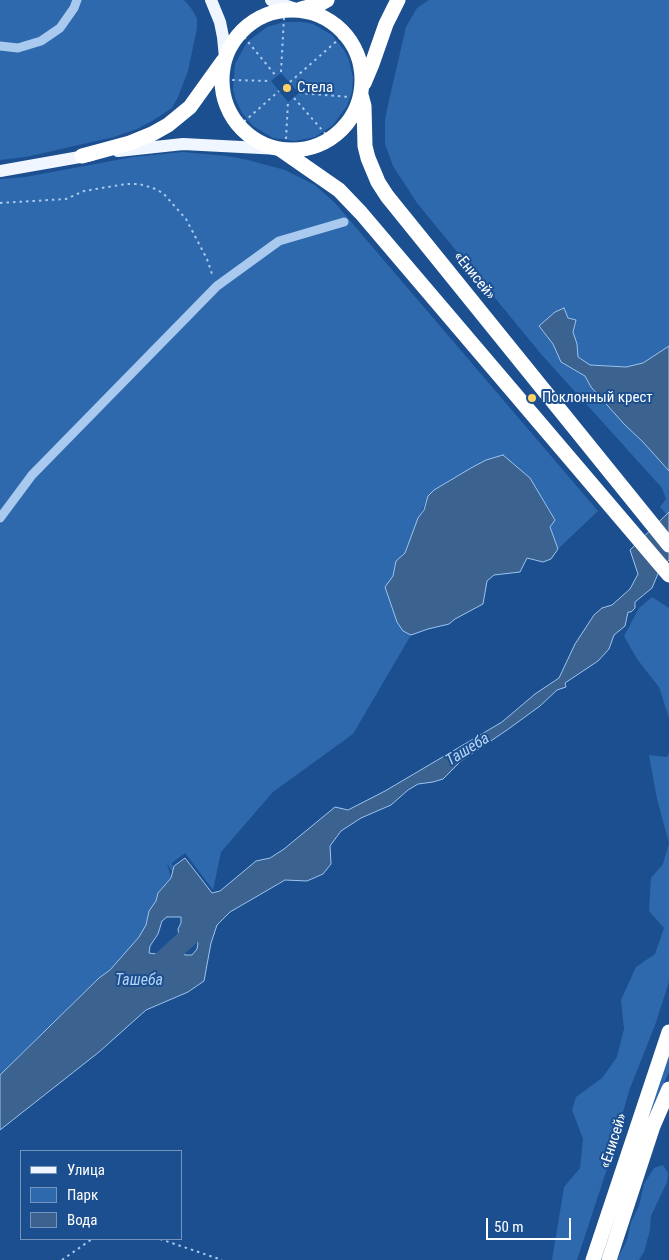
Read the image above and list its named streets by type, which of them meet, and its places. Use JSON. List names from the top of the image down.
{
  "streets": {
    "highway": ["«Енисей»"]
  },
  "water": ["Ташеба"],
  "places": ["Стела", "Поклонный крест"],
  "legend": ["Улица", "Парк", "Вода"],
  "scale_bar": "50 m"
}
